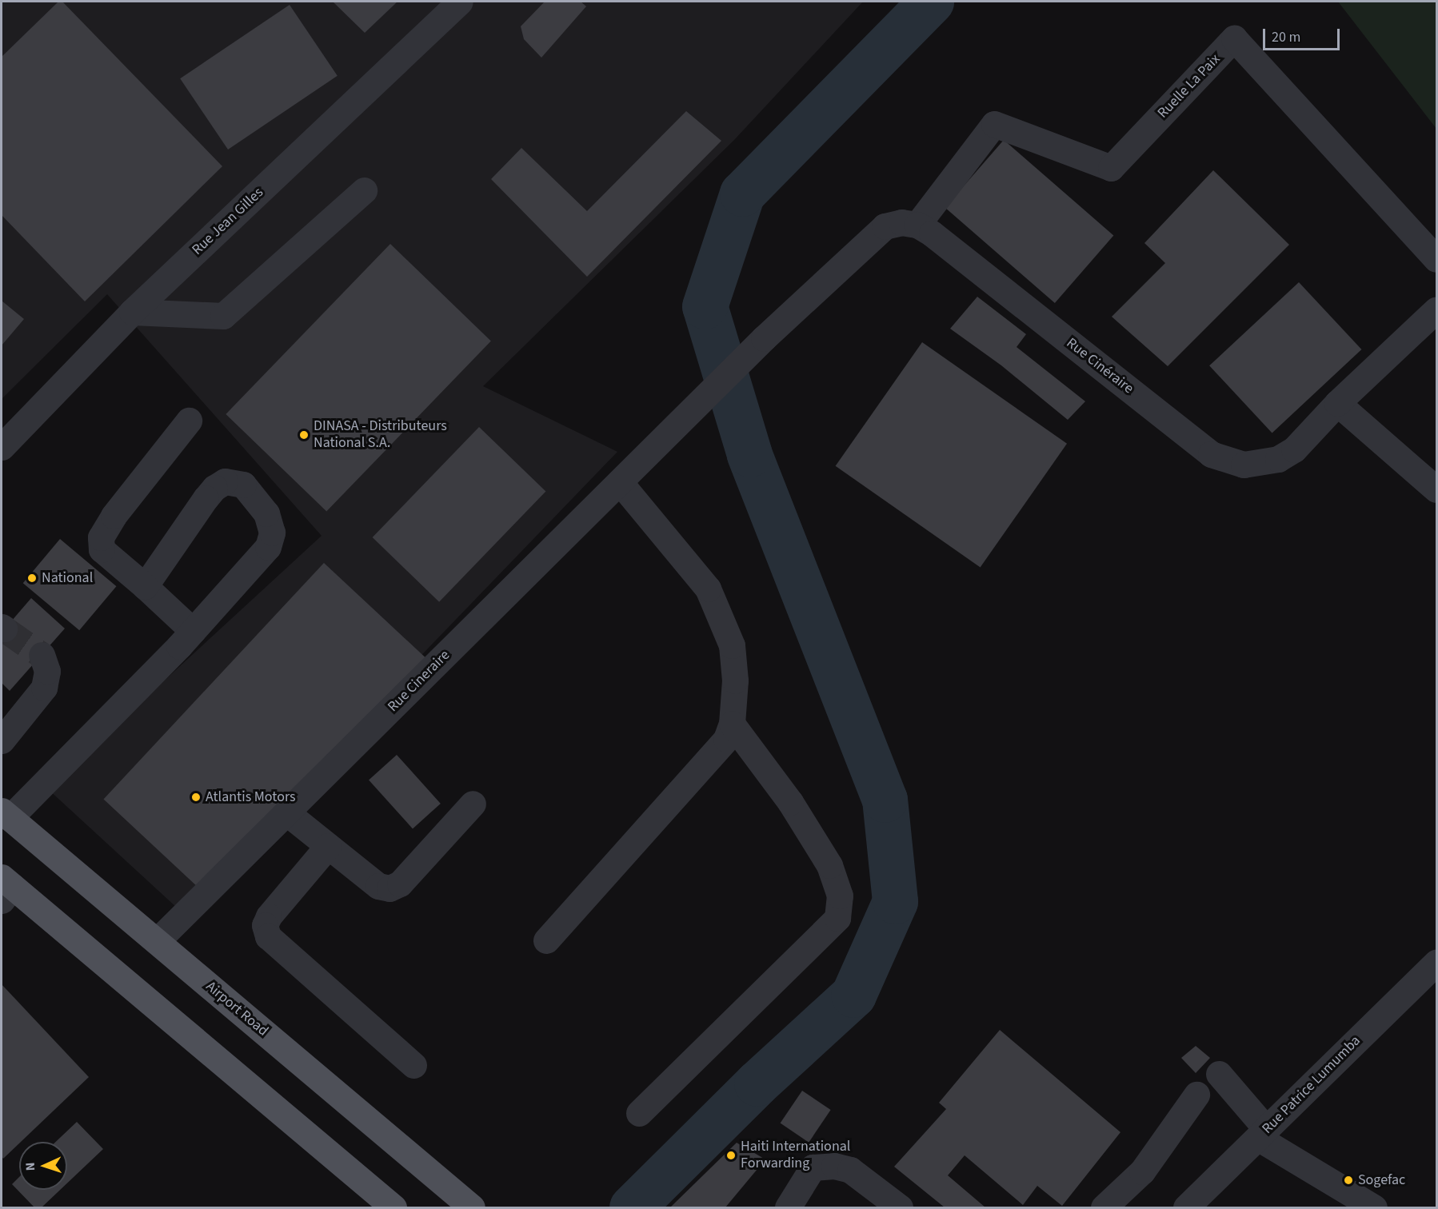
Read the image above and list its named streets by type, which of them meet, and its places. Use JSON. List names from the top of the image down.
{
  "streets": {
    "main road": ["Airport Road"],
    "street": [
      "Ruelle La Paix",
      "Rue Jean Gilles",
      "Rue Cinéraire",
      "Rue Cineraire",
      "Rue Patrice Lumumba"
    ]
  },
  "crossings": [
    ["Ruelle La Paix", "Rue Cinéraire"],
    ["Ruelle La Paix", "Rue Cineraire"],
    ["Rue Cinéraire", "Rue Cineraire"],
    ["Rue Cineraire", "Airport Road"]
  ],
  "places": [
    "DINASA - Distributeurs National S.A.",
    "National",
    "Atlantis Motors",
    "Haiti International Forwarding",
    "Sogefac"
  ],
  "scale_bar": "20 m",
  "north": "left"
}
